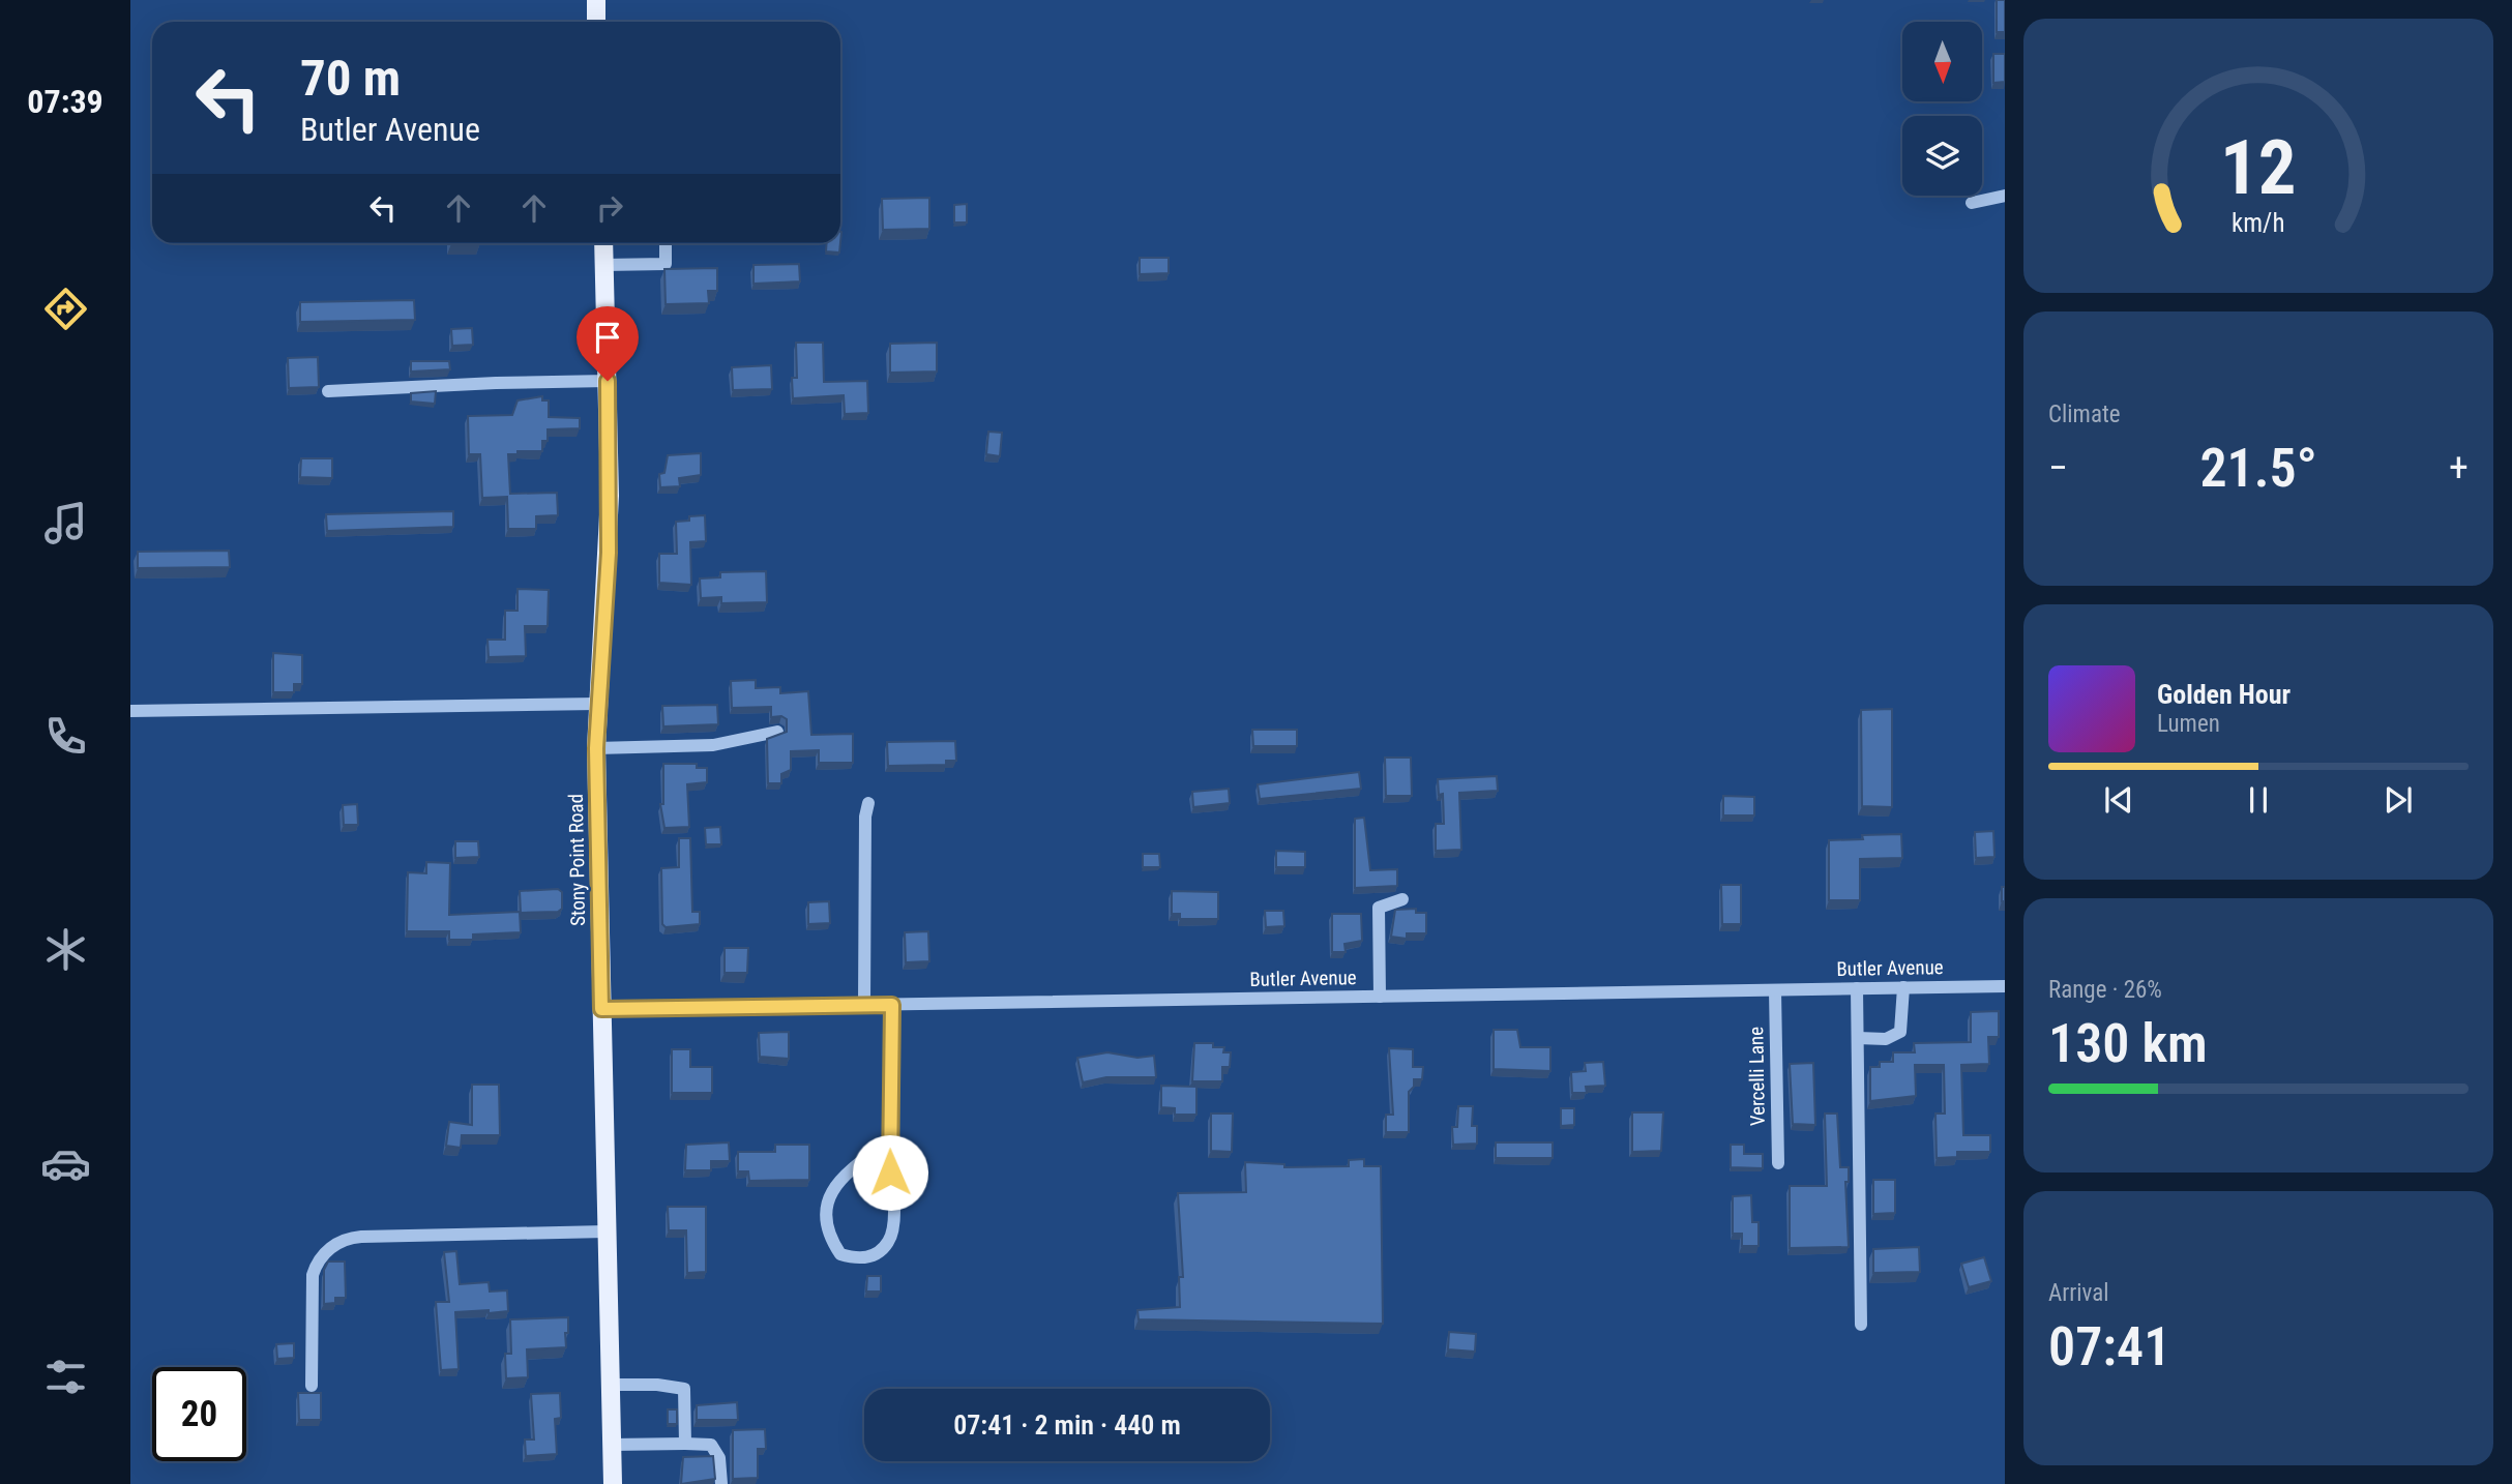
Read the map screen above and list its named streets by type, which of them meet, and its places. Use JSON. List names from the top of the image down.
{
  "streets": {
    "main road": ["Stony Point Road"],
    "street": ["Butler Avenue", "Vercelli Lane"]
  },
  "crossings": [
    ["Stony Point Road", "Butler Avenue"],
    ["Butler Avenue", "Vercelli Lane"]
  ],
  "north": "bottom",
  "page": {
    "tabs": "07:39",
    "turn": ["70 m", "Butler Avenue"],
    "tile": [
      "Climate",
      ["Range · 26%", "130 km"],
      ["Arrival", "07:41"]
    ],
    "heat": ["−", "21.5°", "+"],
    "song": ["Golden Hour", "Lumen"],
    "limit": "20",
    "trip": "07:41 · 2 min · 440 m",
    "gauge": ["12", "km/h"]
  }
}
